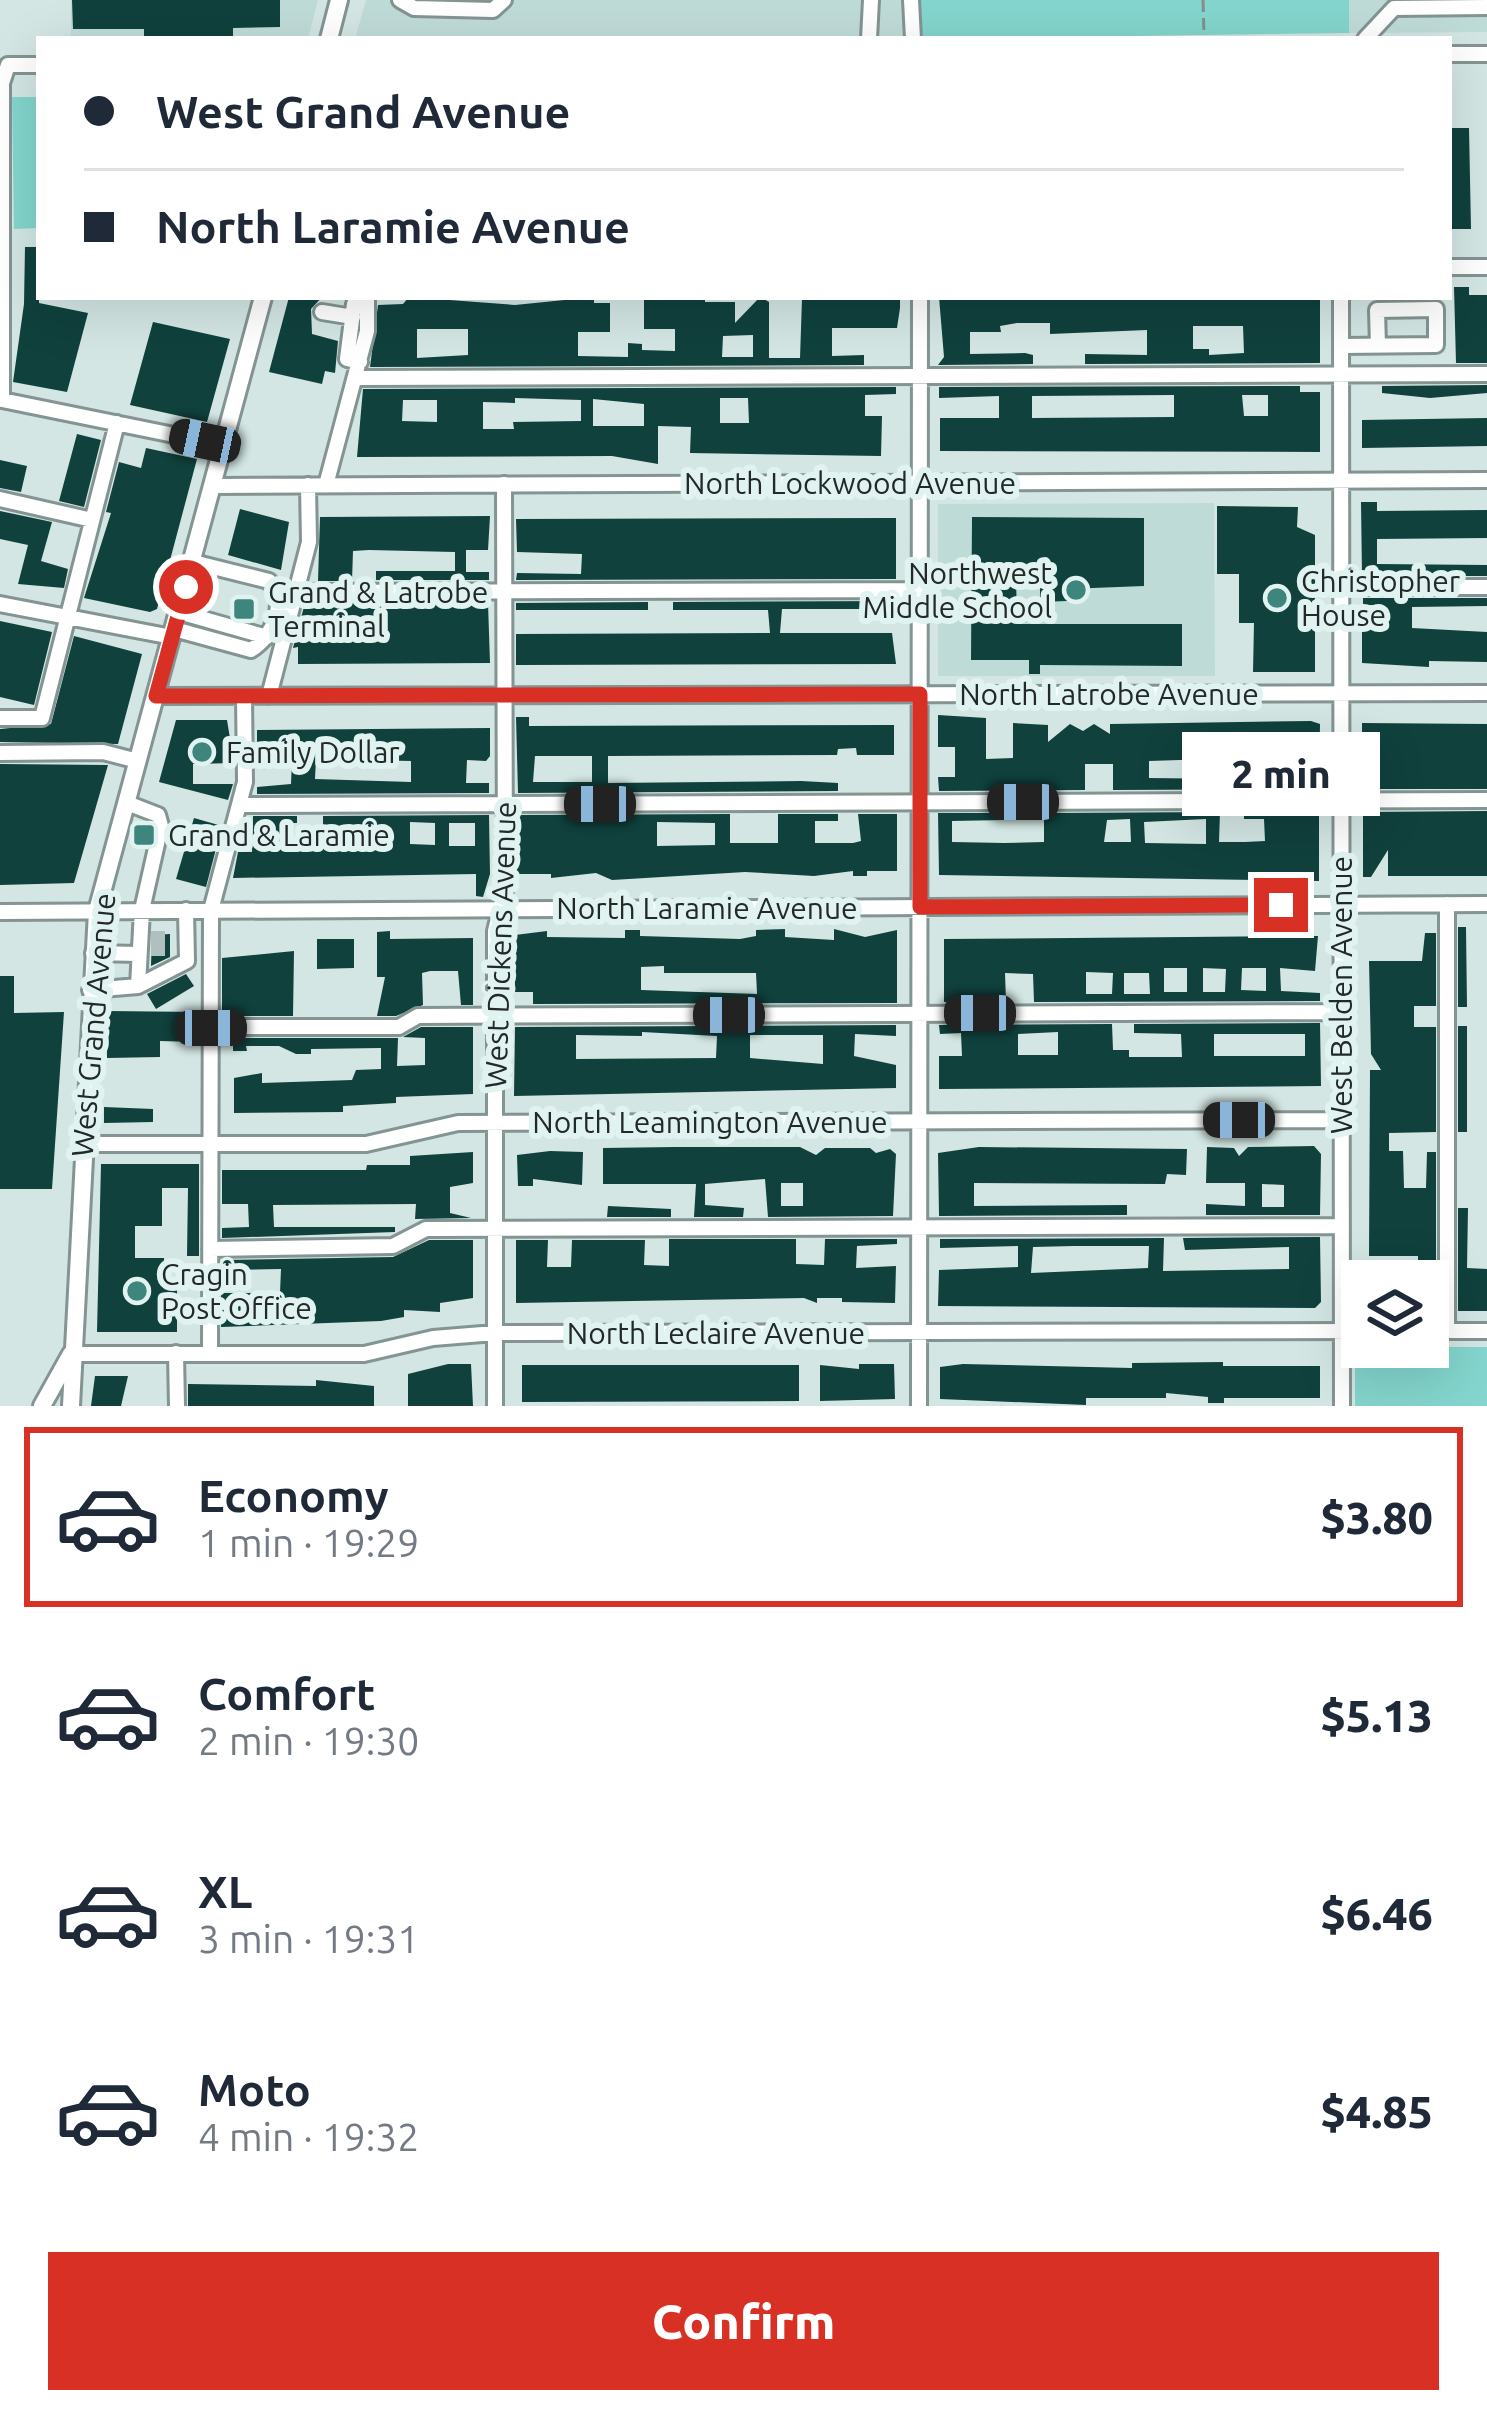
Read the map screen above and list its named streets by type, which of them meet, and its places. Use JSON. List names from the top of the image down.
{
  "streets": {
    "main road": ["West Grand Avenue"],
    "street": [
      "North Lockwood Avenue",
      "North Latrobe Avenue",
      "North Laramie Avenue",
      "West Dickens Avenue",
      "West Belden Avenue",
      "North Leamington Avenue",
      "North Leclaire Avenue"
    ]
  },
  "crossings": [
    ["North Lockwood Avenue", "West Dickens Avenue"],
    ["North Lockwood Avenue", "West Belden Avenue"],
    ["North Lockwood Avenue", "West Grand Avenue"],
    ["North Latrobe Avenue", "West Dickens Avenue"],
    ["North Latrobe Avenue", "West Belden Avenue"],
    ["North Latrobe Avenue", "West Grand Avenue"],
    ["North Laramie Avenue", "West Dickens Avenue"],
    ["North Laramie Avenue", "West Belden Avenue"],
    ["North Laramie Avenue", "West Grand Avenue"],
    ["West Dickens Avenue", "North Leamington Avenue"],
    ["West Dickens Avenue", "North Leclaire Avenue"],
    ["West Belden Avenue", "North Leamington Avenue"],
    ["West Grand Avenue", "North Leamington Avenue"],
    ["West Grand Avenue", "North Leclaire Avenue"]
  ],
  "places": {
    "other": [
      "Northwest Middle School",
      "Christopher House",
      "Family Dollar",
      "Cragin Post Office"
    ],
    "transit": ["Grand & Latrobe Terminal", "Grand & Laramie"]
  },
  "page": {
    "banner": ["West Grand Avenue", "North Laramie Avenue"],
    "bubble": "2 min",
    "list": [
      {
        "name": "Economy",
        "note": "1 min · 19:29",
        "value": "$3.80"
      },
      {
        "name": "Comfort",
        "note": "2 min · 19:30",
        "value": "$5.13"
      },
      {
        "name": "XL",
        "note": "3 min · 19:31",
        "value": "$6.46"
      },
      {
        "name": "Moto",
        "note": "4 min · 19:32",
        "value": "$4.85"
      }
    ],
    "buttons": "Confirm"
  }
}
